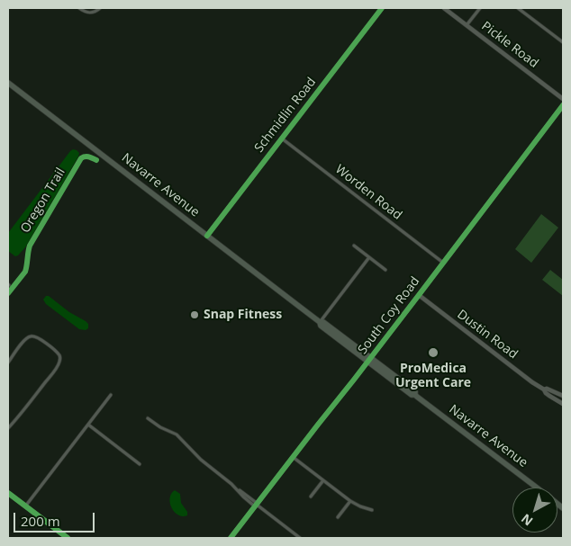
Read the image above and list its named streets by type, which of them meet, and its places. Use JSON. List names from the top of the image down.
{
  "streets": {
    "highway": ["Navarre Avenue"],
    "street": [
      "Pickle Road",
      "Schmidlin Road",
      "Worden Road",
      "South Coy Road",
      "Dustin Road"
    ],
    "cycle path": ["Oregon Trail"]
  },
  "crossings": [
    ["Schmidlin Road", "Navarre Avenue"],
    ["Schmidlin Road", "Worden Road"],
    ["Navarre Avenue", "South Coy Road"],
    ["Worden Road", "South Coy Road"],
    ["South Coy Road", "Dustin Road"]
  ],
  "places": ["Snap Fitness", "ProMedica Urgent Care"],
  "scale_bar": "200 m",
  "north": "bottom left"
}
